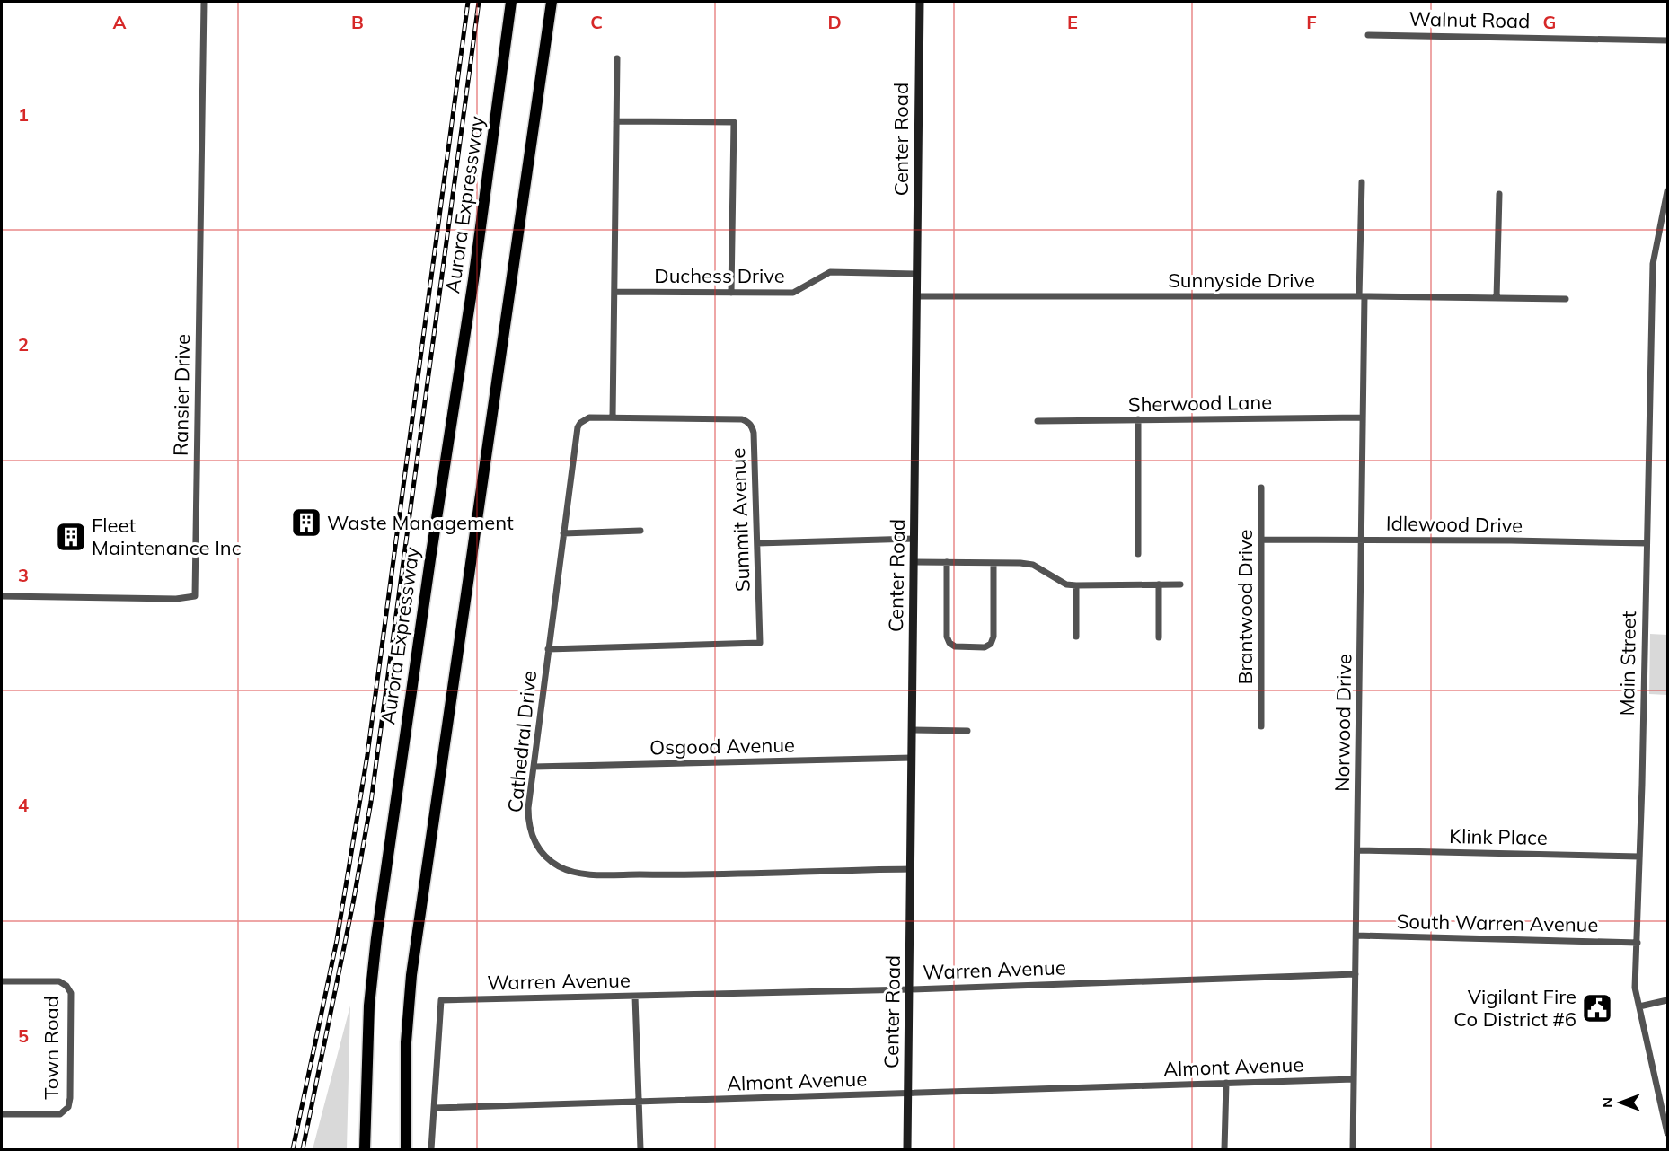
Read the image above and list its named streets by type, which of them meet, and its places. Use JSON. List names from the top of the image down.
{
  "streets": {
    "highway": ["Aurora Expressway"],
    "main road": ["Center Road"],
    "street": [
      "Walnut Road",
      "Duchess Drive",
      "Sunnyside Drive",
      "Ransier Drive",
      "Sherwood Lane",
      "Summit Avenue",
      "Idlewood Drive",
      "Brantwood Drive",
      "Main Street",
      "Norwood Drive",
      "Cathedral Drive",
      "Osgood Avenue",
      "Klink Place",
      "South Warren Avenue",
      "Warren Avenue",
      "Town Road",
      "Almont Avenue"
    ]
  },
  "crossings": [
    ["Center Road", "Duchess Drive"],
    ["Center Road", "Sunnyside Drive"],
    ["Center Road", "Cathedral Drive"],
    ["Center Road", "Osgood Avenue"],
    ["Center Road", "Warren Avenue"],
    ["Center Road", "Almont Avenue"],
    ["Sunnyside Drive", "Norwood Drive"],
    ["Sherwood Lane", "Norwood Drive"],
    ["Summit Avenue", "Cathedral Drive"],
    ["Idlewood Drive", "Brantwood Drive"],
    ["Idlewood Drive", "Main Street"],
    ["Idlewood Drive", "Norwood Drive"],
    ["Main Street", "Klink Place"],
    ["Main Street", "South Warren Avenue"],
    ["Norwood Drive", "Klink Place"],
    ["Norwood Drive", "South Warren Avenue"],
    ["Norwood Drive", "Warren Avenue"],
    ["Norwood Drive", "Almont Avenue"],
    ["Cathedral Drive", "Osgood Avenue"],
    ["Warren Avenue", "Almont Avenue"]
  ],
  "places": {
    "building": ["Waste Management", "Fleet Maintenance Inc"],
    "public building": ["Vigilant Fire Co District #6"]
  },
  "north": "left",
  "grid": {
    "columns": [
      "A",
      "B",
      "C",
      "D",
      "E",
      "F",
      "G"
    ],
    "rows": [
      "1",
      "2",
      "3",
      "4",
      "5"
    ]
  }
}
